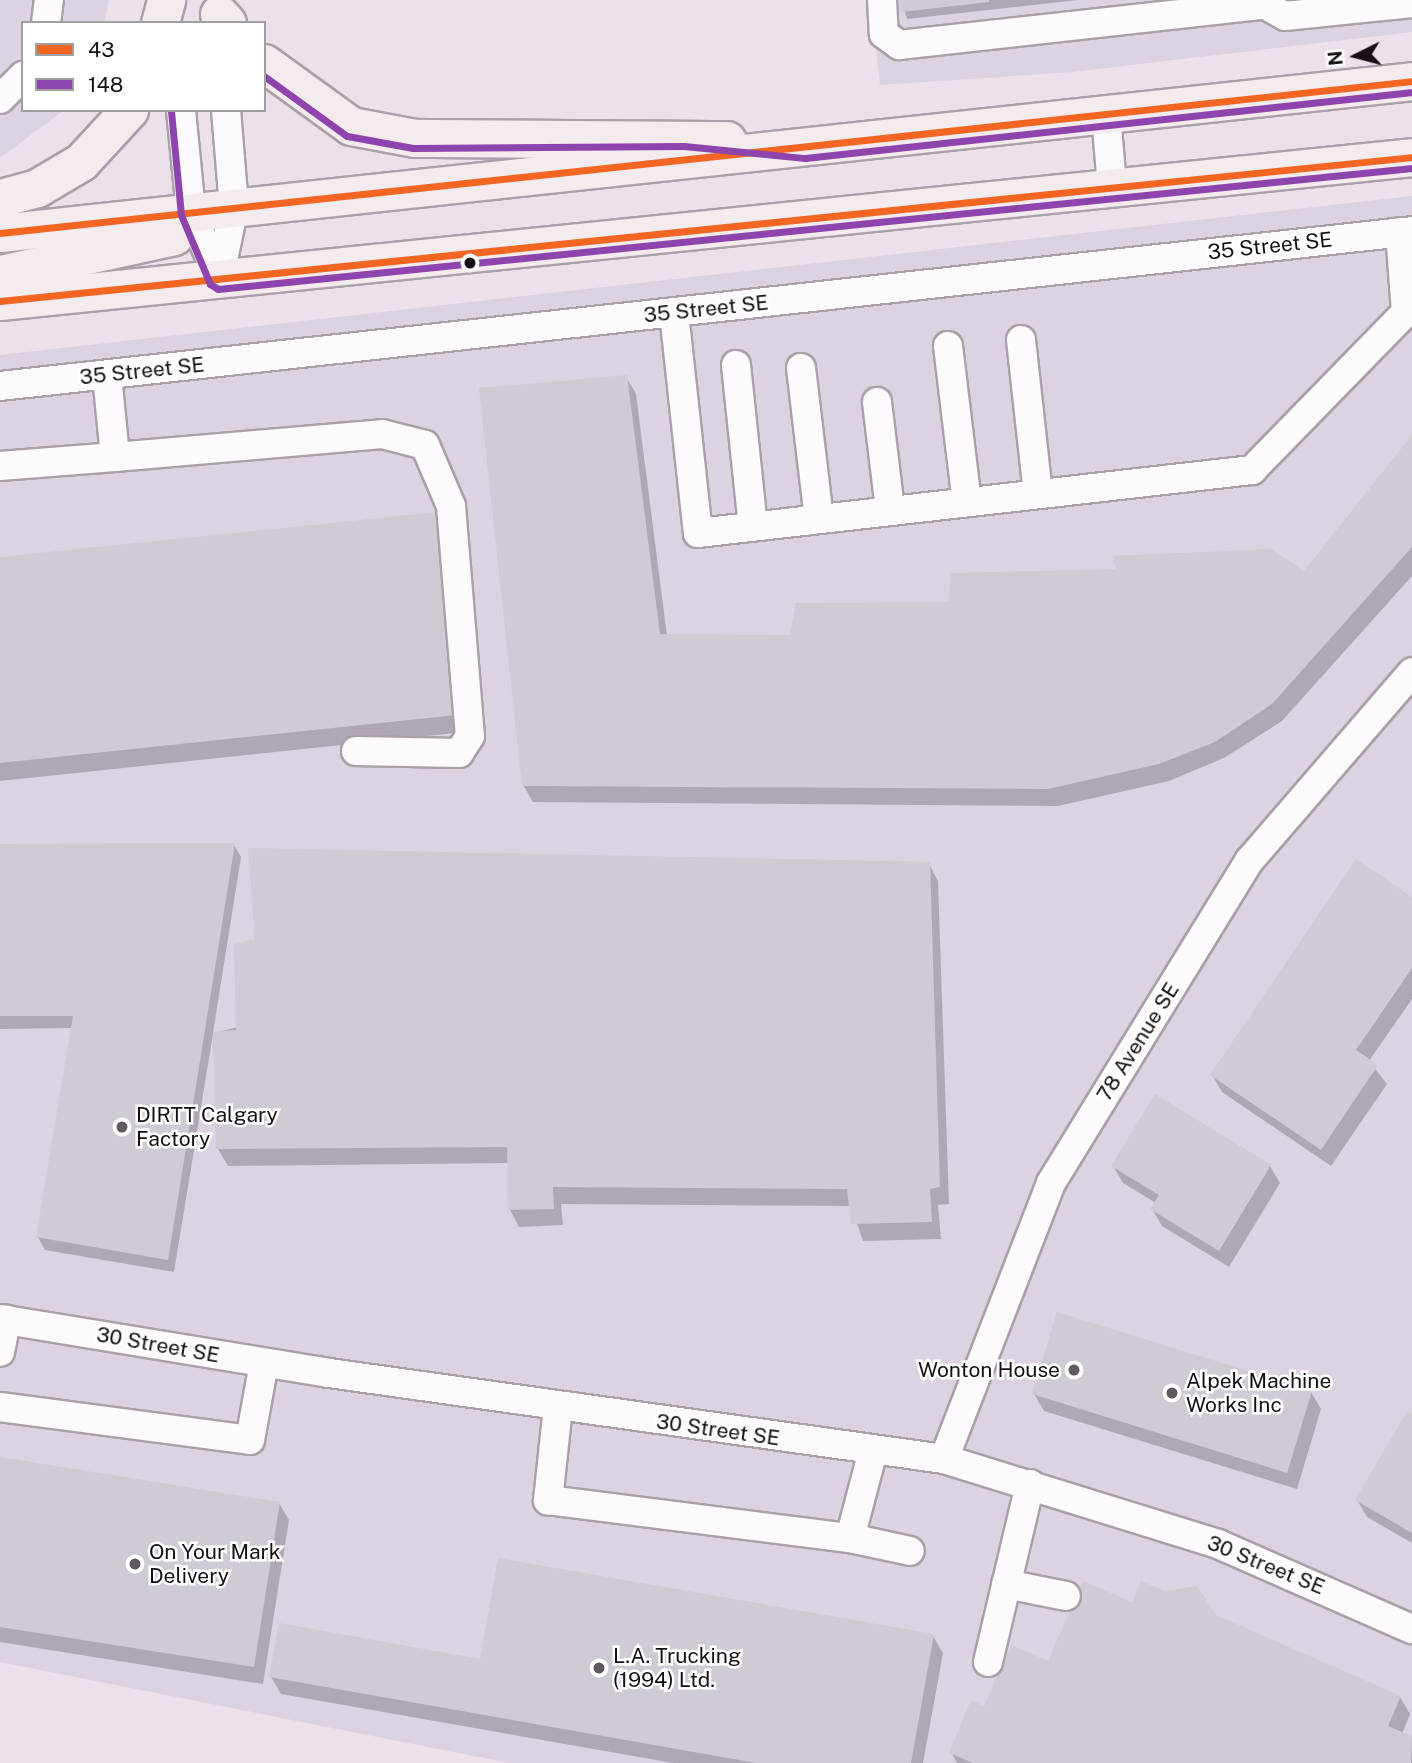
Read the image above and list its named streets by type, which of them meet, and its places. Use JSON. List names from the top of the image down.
{
  "streets": {
    "street": ["35 Street SE", "78 Avenue SE", "30 Street SE"]
  },
  "crossings": [
    ["78 Avenue SE", "30 Street SE"]
  ],
  "places": [
    "DIRTT Calgary Factory",
    "Wonton House",
    "Alpek Machine Works Inc",
    "On Your Mark Delivery",
    "L.A. Trucking (1994) Ltd."
  ],
  "lines": ["transit line 148", "transit line 43"],
  "legend": ["43", "148"],
  "north": "left"
}
